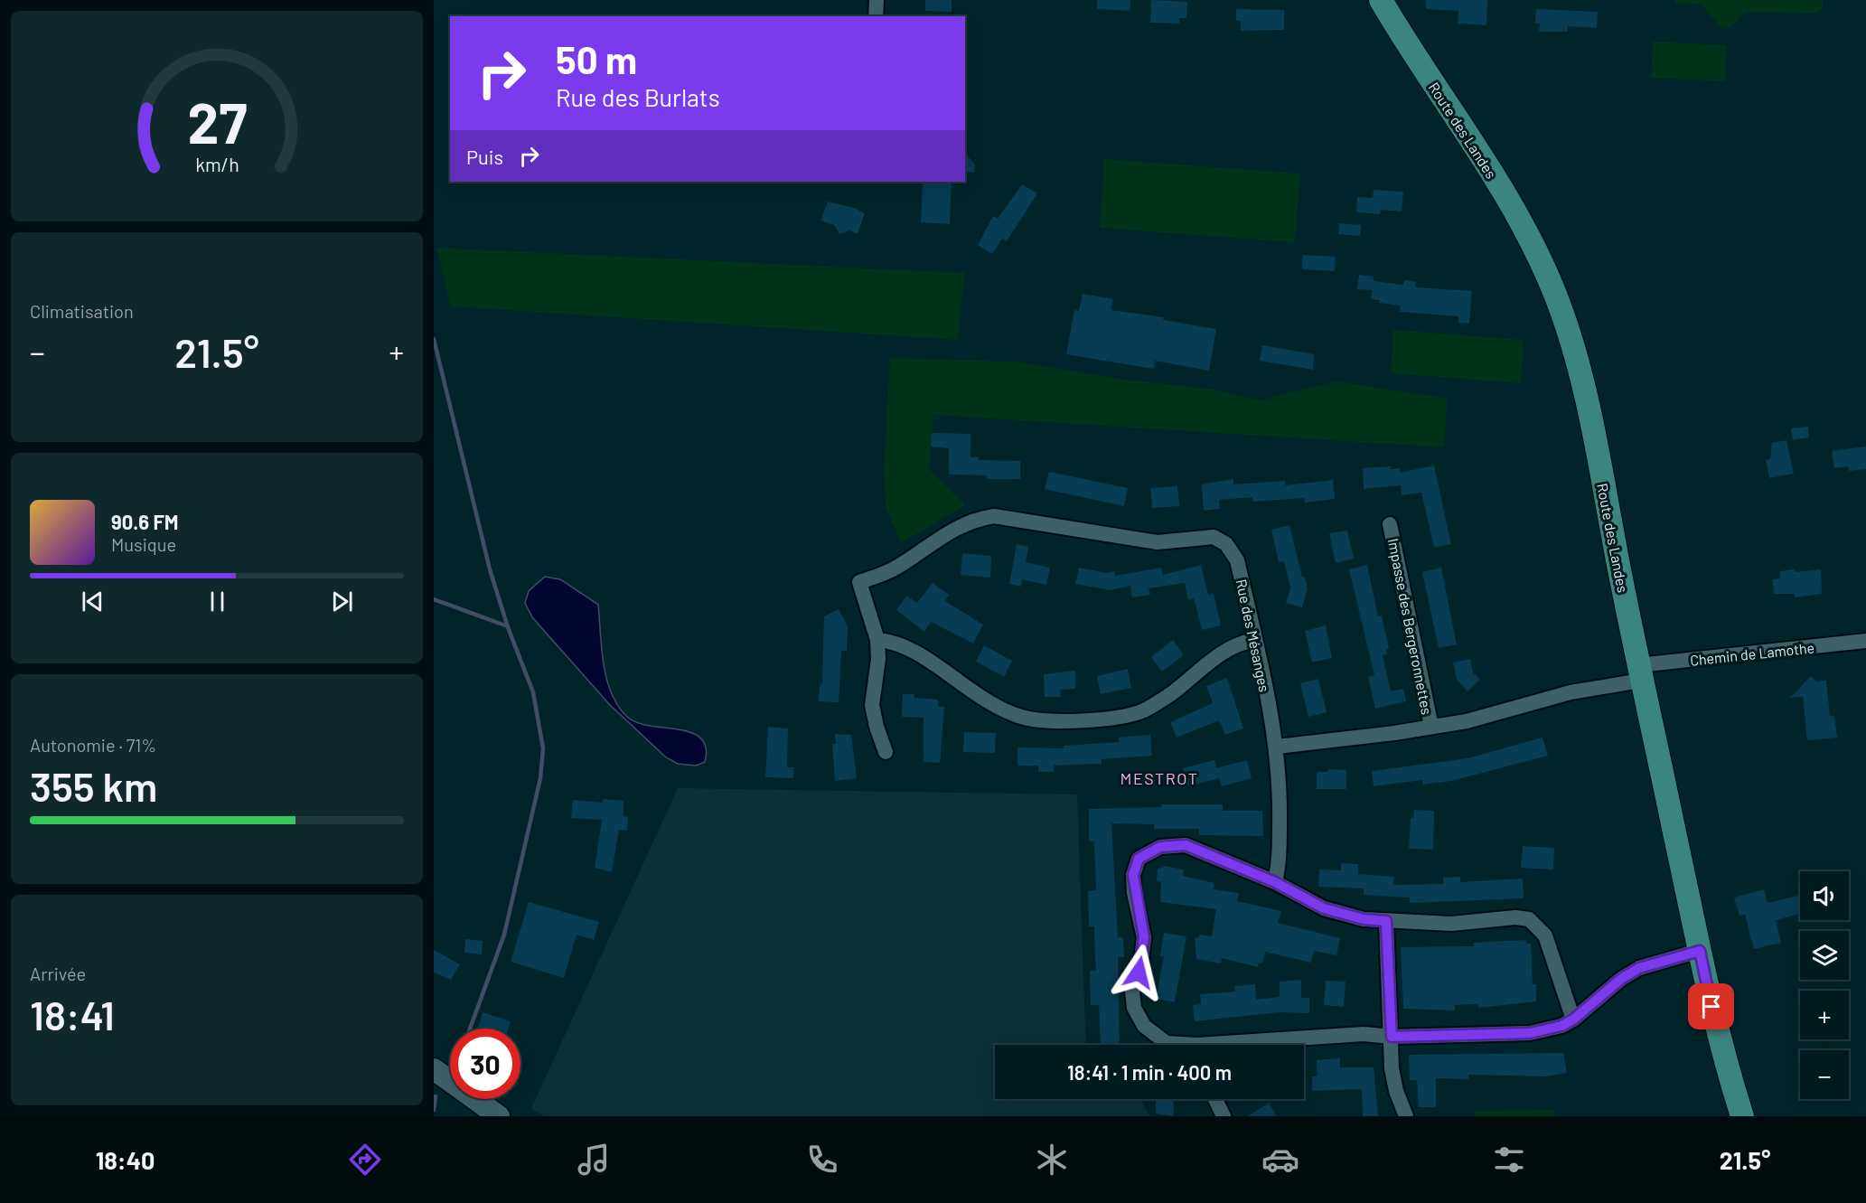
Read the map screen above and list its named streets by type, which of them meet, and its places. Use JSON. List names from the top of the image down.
{
  "streets": {
    "main road": ["Route des Landes"],
    "street": ["Impasse des Bergeronnettes", "Rue des Mésanges", "Chemin de Lamothe"]
  },
  "crossings": [
    ["Route des Landes", "Chemin de Lamothe"]
  ],
  "districts": ["MESTROT"],
  "page": {
    "turn": ["50 m", "Rue des Burlats"],
    "then": "Puis",
    "tile": [
      "Climatisation",
      ["Autonomie · 71%", "355 km"],
      ["Arrivée", "18:41"]
    ],
    "heat": ["−", "21.5°", "+"],
    "song": ["90.6 FM", "Musique"],
    "map_buttons": ["+", "−"],
    "limit": "30",
    "trip": "18:41 · 1 min · 400 m",
    "tabs": ["18:40", "21.5°"],
    "gauge": ["27", "km/h"]
  }
}
